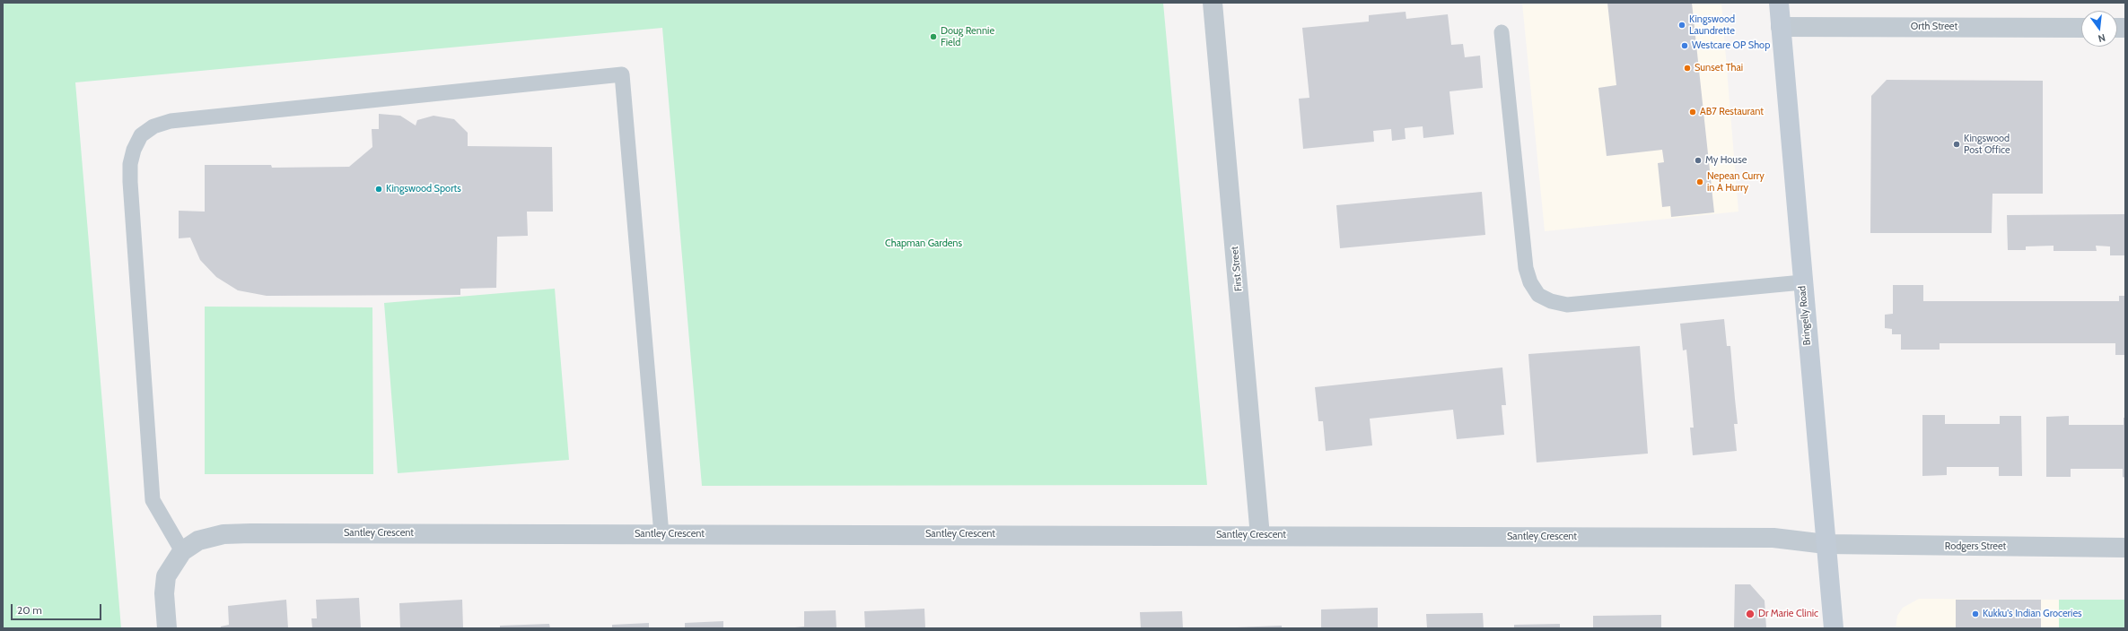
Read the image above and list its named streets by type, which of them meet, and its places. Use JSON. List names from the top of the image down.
{
  "streets": {
    "main road": ["Bringelly Road"],
    "street": [
      "Orth Street",
      "First Street",
      "Santley Crescent",
      "Rodgers Street"
    ]
  },
  "crossings": [
    ["Orth Street", "Bringelly Road"],
    ["First Street", "Santley Crescent"],
    ["Bringelly Road", "Santley Crescent"],
    ["Bringelly Road", "Rodgers Street"],
    ["Santley Crescent", "Rodgers Street"]
  ],
  "parks": ["Chapman Gardens"],
  "places": [
    "Kingswood Laundrette",
    "Doug Rennie Field",
    "Westcare OP Shop",
    "Sunset Thai",
    "AB7 Restaurant",
    "Kingswood Post Office",
    "My House",
    "Nepean Curry in A Hurry",
    "Kingswood Sports",
    "Dr Marie Clinic",
    "Kukku's Indian Groceries"
  ],
  "scale_bar": "20 m",
  "north": "bottom"
}
